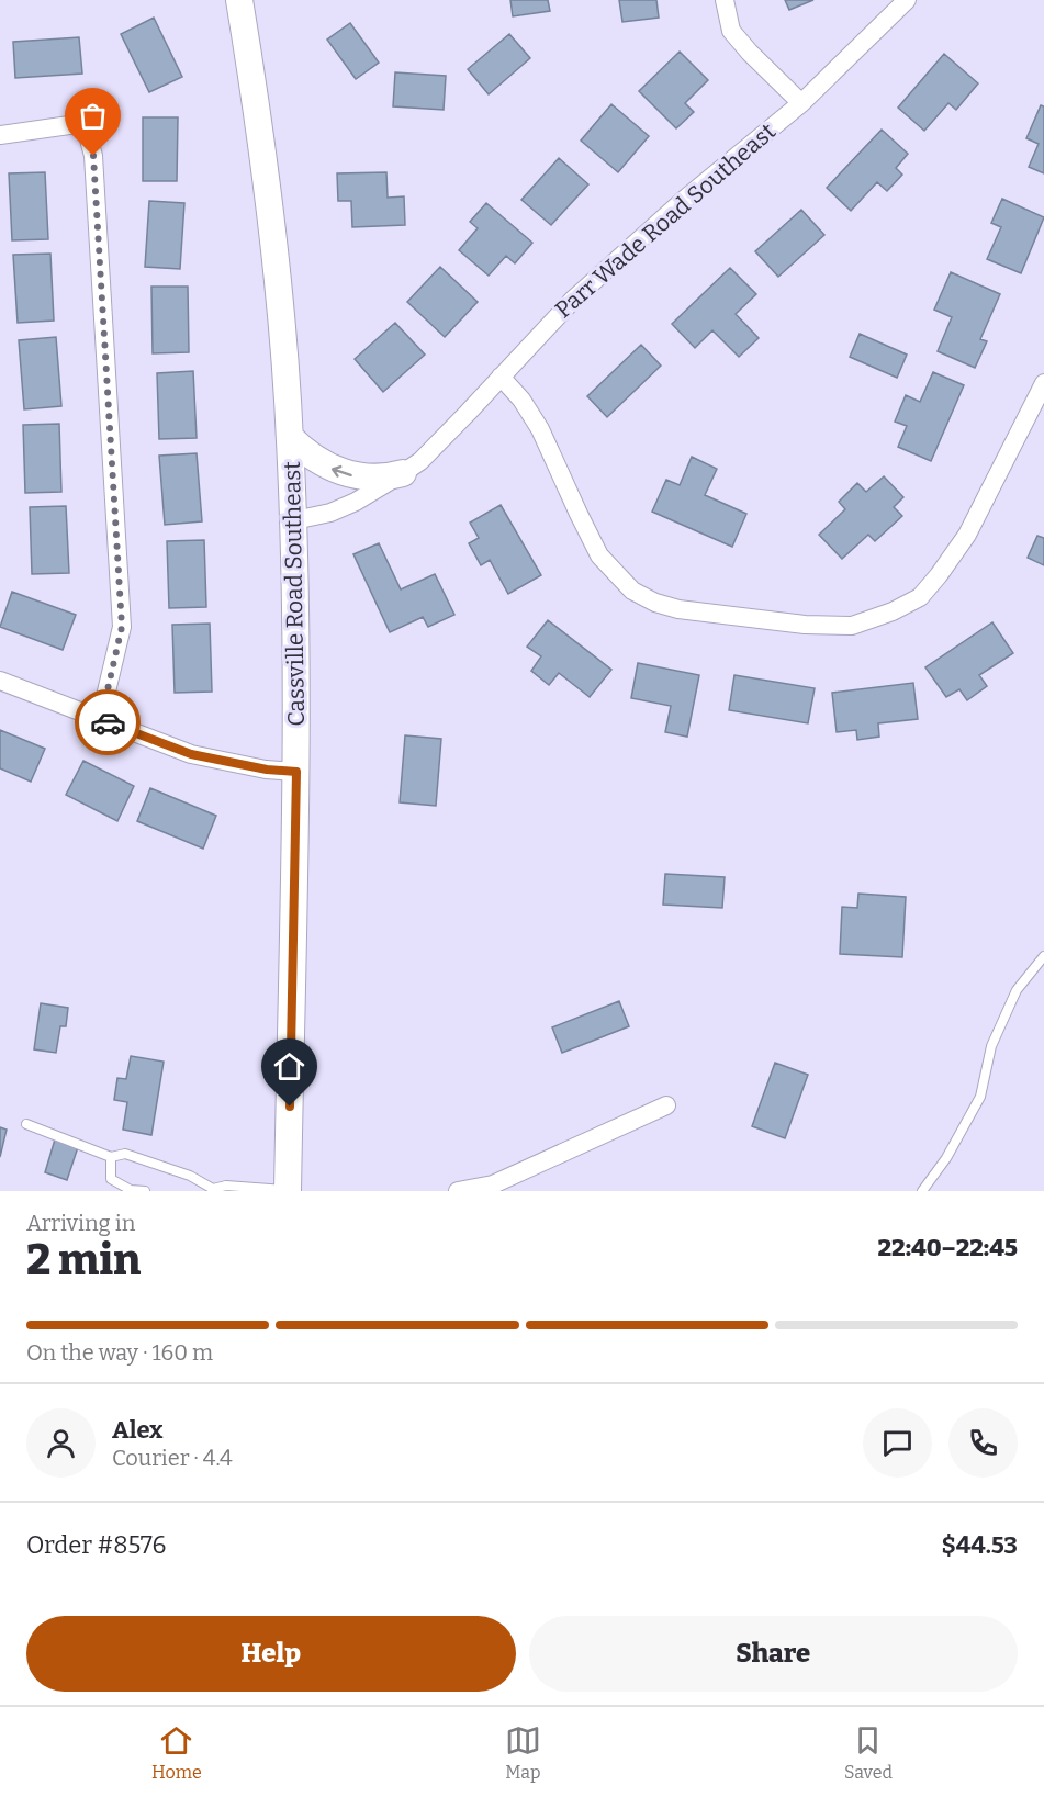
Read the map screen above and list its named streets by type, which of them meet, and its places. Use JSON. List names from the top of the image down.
{
  "streets": {
    "main road": ["Cassville Road Southeast"],
    "street": ["Parr Wade Road Southeast"]
  },
  "crossings": [
    ["Parr Wade Road Southeast", "Cassville Road Southeast"]
  ],
  "page": {
    "heading": ["2 min", "Arriving in", "22:40–22:45"],
    "panel": [
      "Alex",
      "Courier · 4.4",
      "Order #8576",
      "$44.53"
    ],
    "bar": "On the way · 160 m",
    "buttons": ["Help", "Share"],
    "tabs": ["Home", "Map", "Saved"]
  }
}
